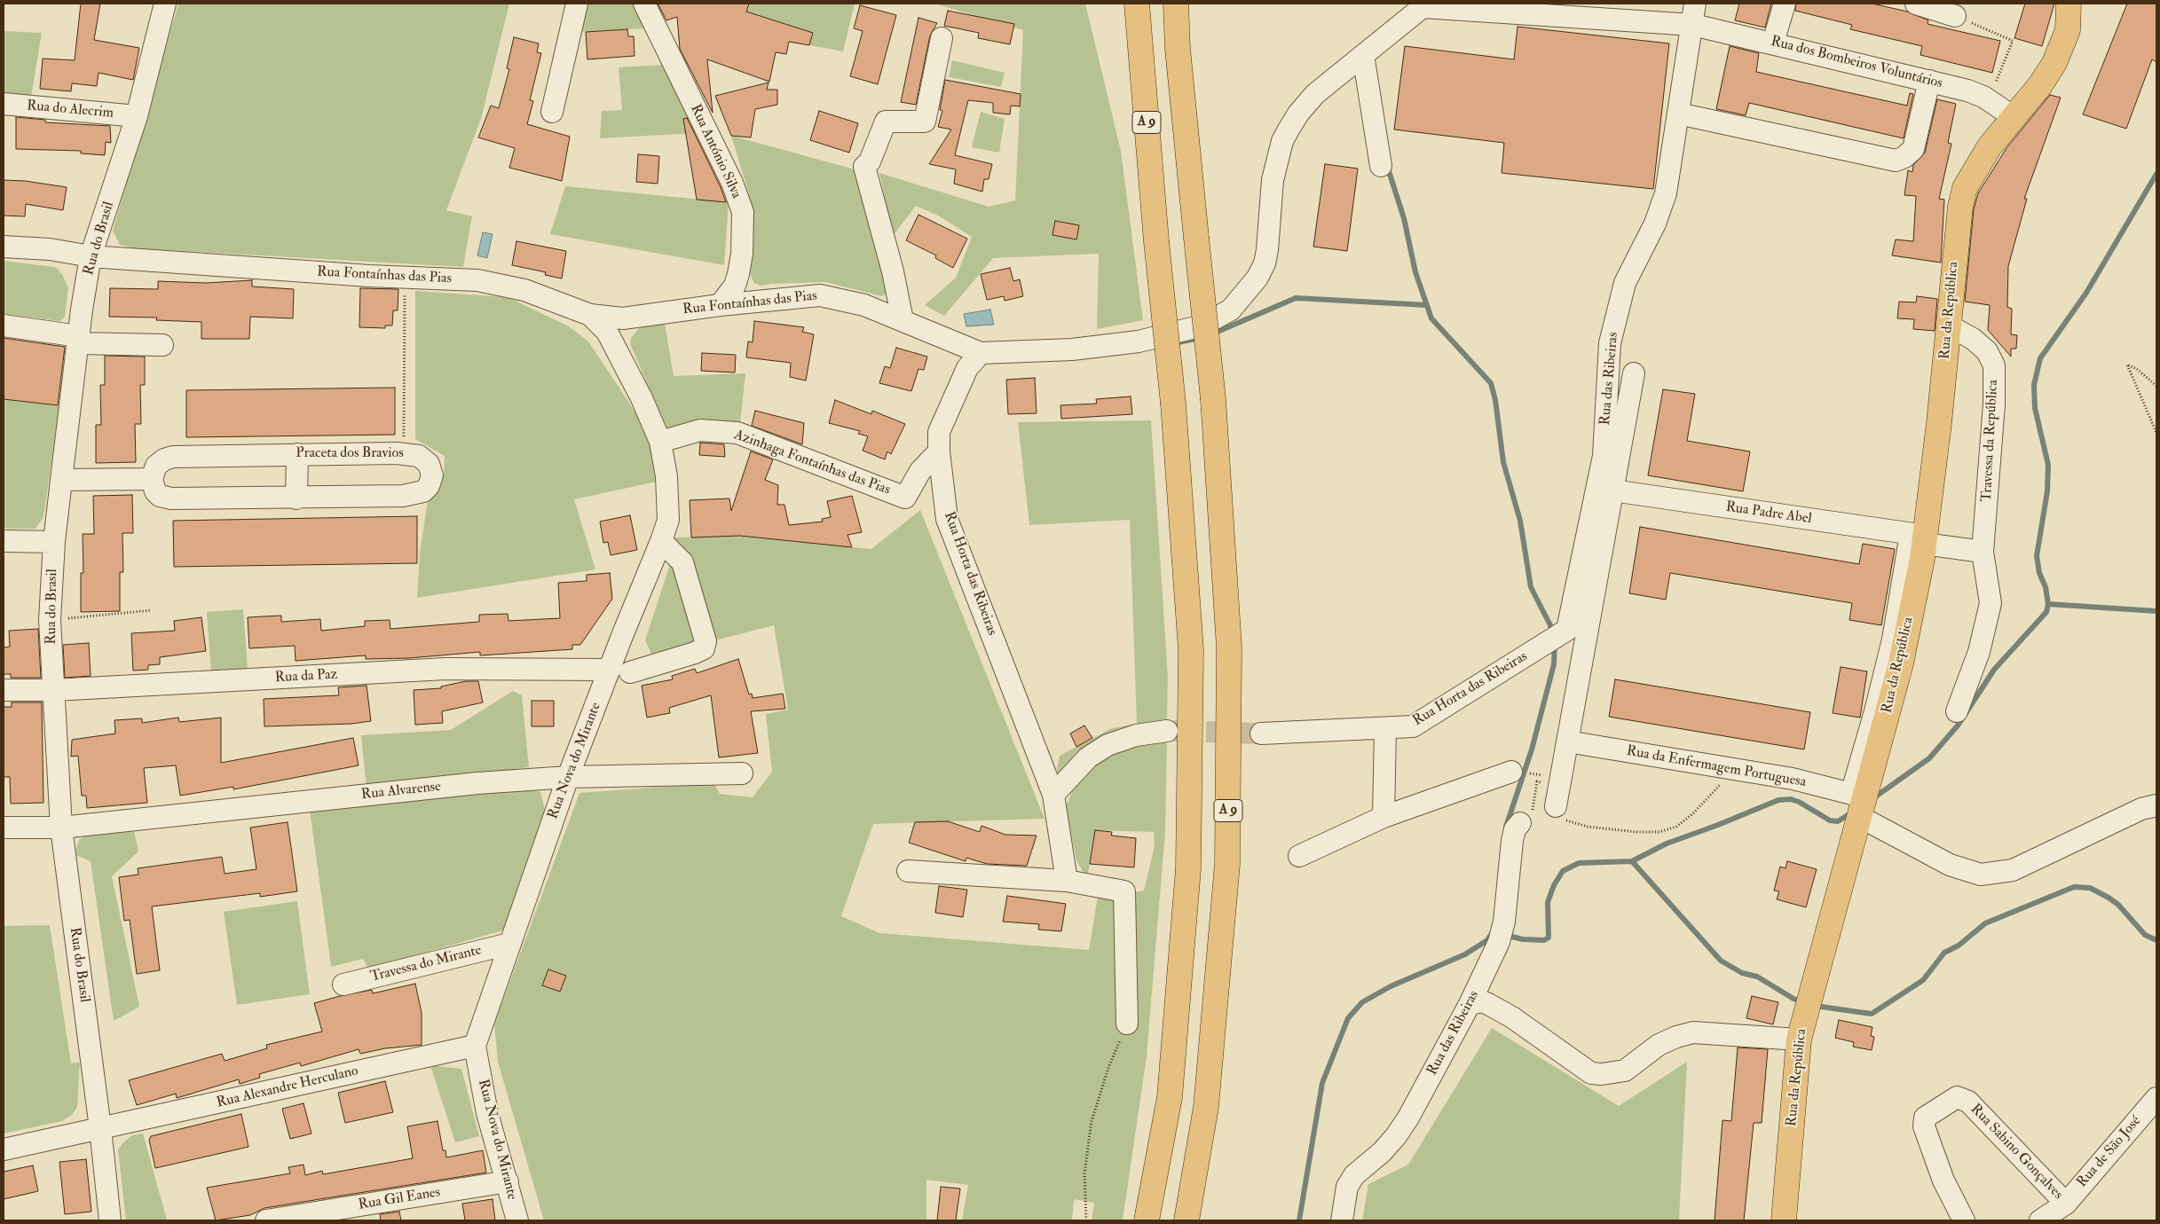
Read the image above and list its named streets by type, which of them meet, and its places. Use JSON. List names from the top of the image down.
{
  "streets": {
    "main road": ["A 9", "Rua da República"],
    "street": [
      "Rua dos Bombeiros Voluntários",
      "Rua do Alecrim",
      "Rua António Silva",
      "Rua do Brasil",
      "Rua Fontaínhas das Pias",
      "Rua das Ribeiras",
      "Travessa da República",
      "Praceta dos Bravios",
      "Azinhaga Fontaínhas das Pias",
      "Rua Padre Abel",
      "Rua Horta das Ribeiras",
      "Rua da Paz",
      "Rua Nova do Mirante",
      "Rua da Enfermagem Portuguesa",
      "Rua Alvarense",
      "Travessa do Mirante",
      "Rua Alexandre Herculano",
      "Rua Sabino Gonçalves",
      "Rua de São José",
      "Rua Gil Eanes"
    ]
  },
  "crossings": [
    ["Rua dos Bombeiros Voluntários", "Rua Fontaínhas das Pias"],
    ["Rua dos Bombeiros Voluntários", "Rua da República"],
    ["Rua dos Bombeiros Voluntários", "Rua das Ribeiras"],
    ["Rua do Alecrim", "Rua do Brasil"],
    ["Rua António Silva", "Rua Fontaínhas das Pias"],
    ["Rua do Brasil", "Rua Fontaínhas das Pias"],
    ["Rua do Brasil", "Rua da Paz"],
    ["Rua do Brasil", "Rua Alvarense"],
    ["Rua do Brasil", "Rua Alexandre Herculano"],
    ["Rua Fontaínhas das Pias", "Rua Horta das Ribeiras"],
    ["Rua Fontaínhas das Pias", "Rua Nova do Mirante"],
    ["Rua da República", "Travessa da República"],
    ["Rua da República", "Rua Padre Abel"],
    ["Rua da República", "Rua da Enfermagem Portuguesa"],
    ["Rua das Ribeiras", "Rua Horta das Ribeiras"],
    ["Azinhaga Fontaínhas das Pias", "Rua Horta das Ribeiras"],
    ["Azinhaga Fontaínhas das Pias", "Rua Nova do Mirante"],
    ["Rua da Paz", "Rua Nova do Mirante"],
    ["Rua Nova do Mirante", "Rua Alvarense"],
    ["Rua Nova do Mirante", "Travessa do Mirante"],
    ["Rua Nova do Mirante", "Rua Alexandre Herculano"],
    ["Rua Nova do Mirante", "Rua Gil Eanes"],
    ["Rua Sabino Gonçalves", "Rua de São José"]
  ]
}
